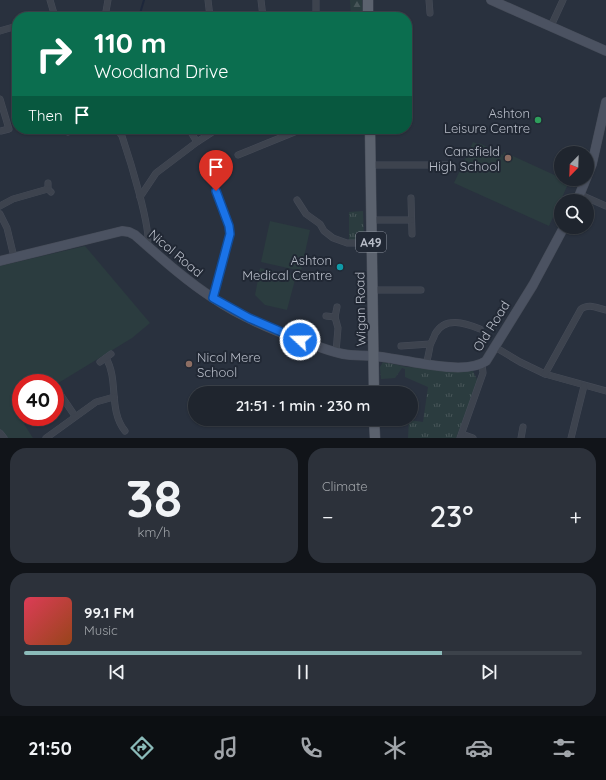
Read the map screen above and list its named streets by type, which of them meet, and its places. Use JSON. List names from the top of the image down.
{
  "streets": {
    "main road": ["A49", "Wigan Road"],
    "street": ["Nicol Road", "Old Road"]
  },
  "crossings": [
    ["Nicol Road", "Wigan Road"],
    ["Nicol Road", "Old Road"],
    ["Wigan Road", "Old Road"]
  ],
  "places": [
    "Ashton Leisure Centre",
    "Cansfield High School",
    "Ashton Medical Centre",
    "Nicol Mere School"
  ],
  "north": "bottom left",
  "page": {
    "turn": ["110 m", "Woodland Drive"],
    "then": "Then",
    "limit": "40",
    "trip": "21:51 · 1 min · 230 m",
    "tile": [
      ["38", "km/h"],
      "Climate"
    ],
    "heat": ["−", "23°", "+"],
    "song": ["99.1 FM", "Music"],
    "tabs": "21:50"
  }
}
